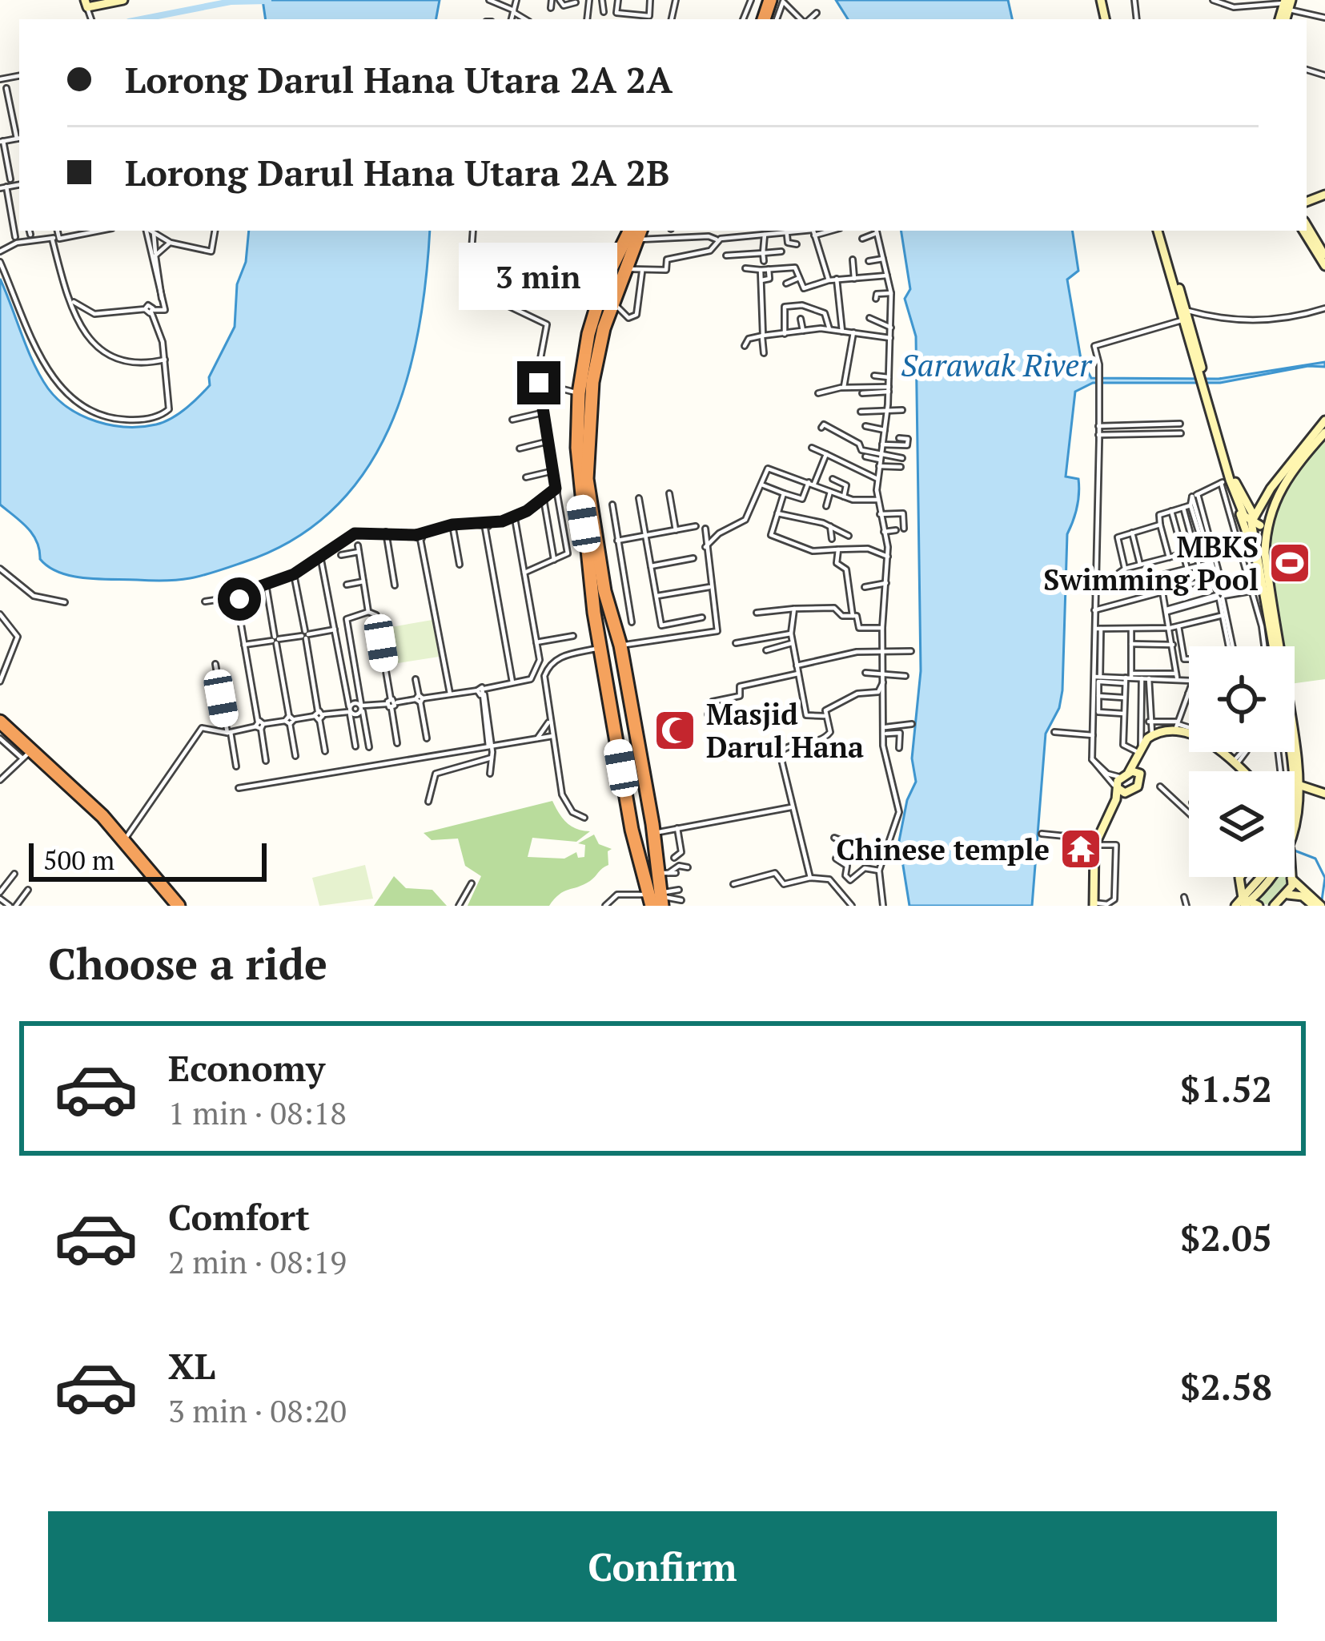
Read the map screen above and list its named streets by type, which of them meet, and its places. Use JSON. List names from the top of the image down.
{
  "water": ["Sarawak River"],
  "places": {
    "sports": ["MBKS Swimming Pool"],
    "mosque": ["Masjid Darul Hana"],
    "temple": ["Chinese temple"]
  },
  "scale_bar": "500 m",
  "page": {
    "banner": ["Lorong Darul Hana Utara 2A 2A", "Lorong Darul Hana Utara 2A 2B"],
    "bubble": "3 min",
    "scale": "500 m",
    "heading": "Choose a ride",
    "list": [
      {
        "name": "Economy",
        "note": "1 min · 08:18",
        "value": "$1.52"
      },
      {
        "name": "Comfort",
        "note": "2 min · 08:19",
        "value": "$2.05"
      },
      {
        "name": "XL",
        "note": "3 min · 08:20",
        "value": "$2.58"
      }
    ],
    "buttons": "Confirm"
  }
}
